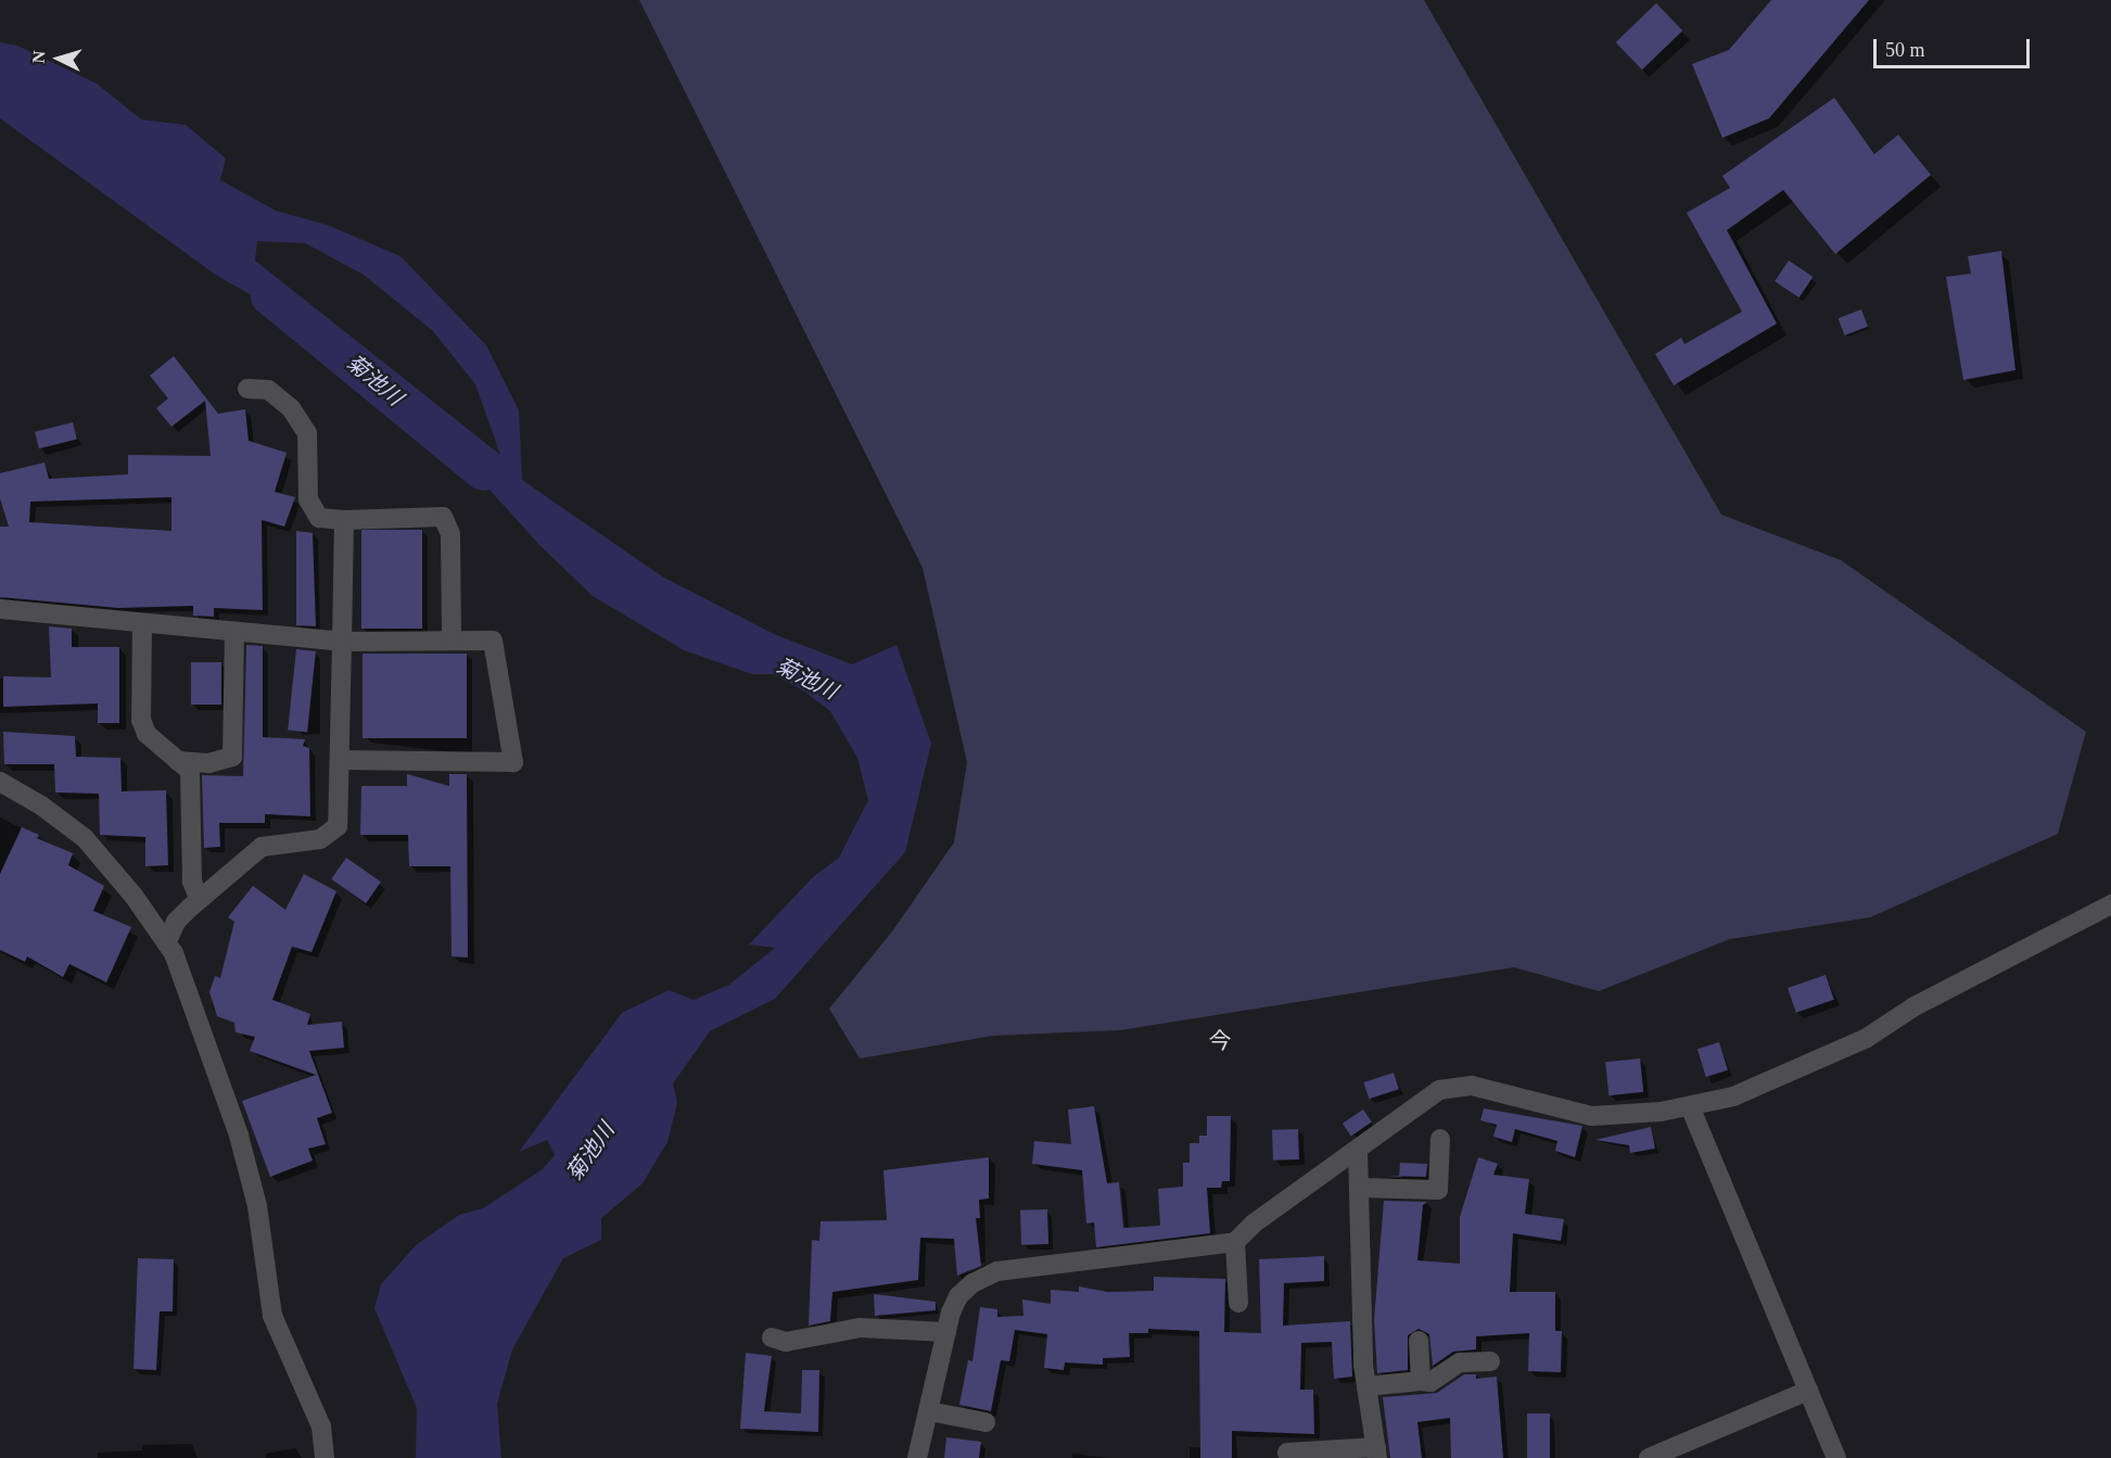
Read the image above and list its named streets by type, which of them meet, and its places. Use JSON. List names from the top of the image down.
{
  "districts": ["今"],
  "water": ["菊池川"],
  "scale_bar": "50 m",
  "north": "left"
}
